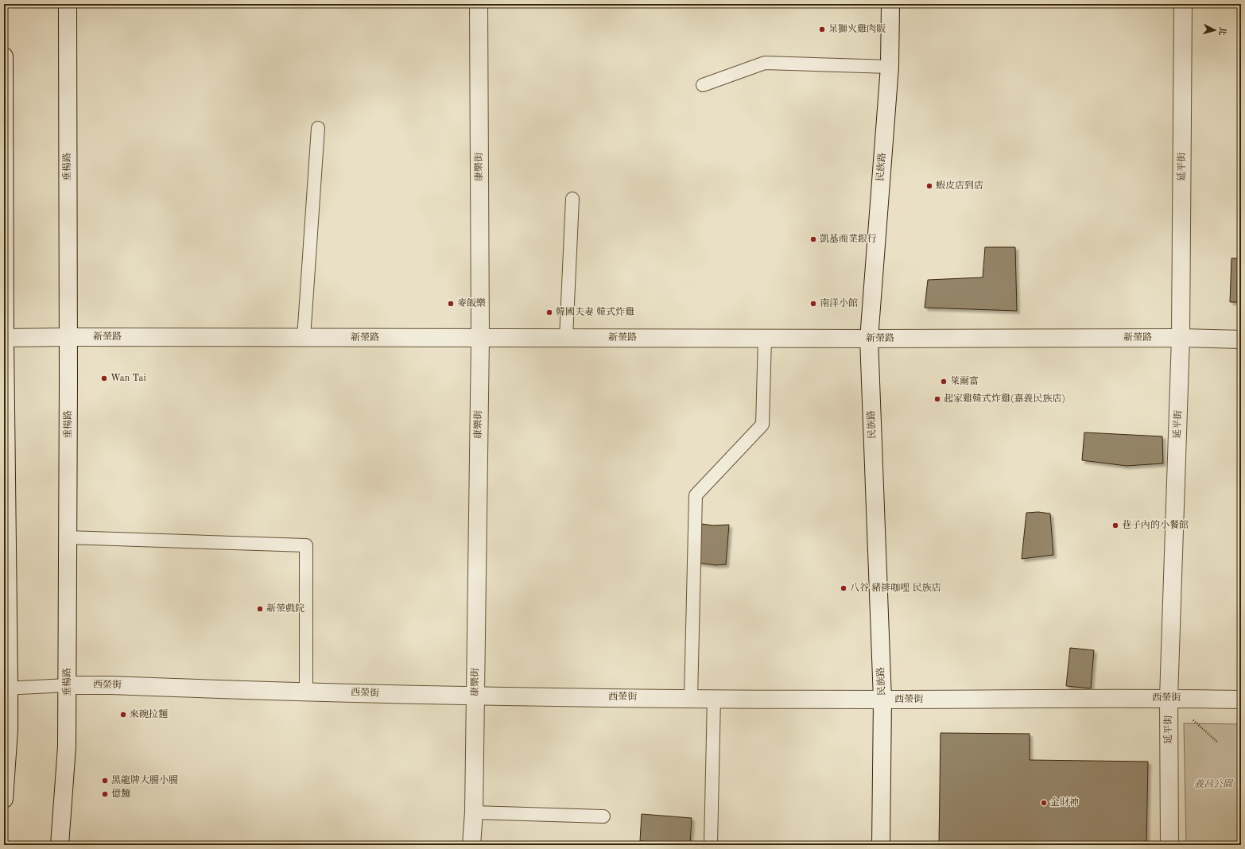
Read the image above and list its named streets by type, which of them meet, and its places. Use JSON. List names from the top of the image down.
{
  "streets": {
    "street": [
      "垂楊路",
      "康樂街",
      "民族路",
      "延平街",
      "新榮路",
      "西榮街"
    ]
  },
  "crossings": [
    ["垂楊路", "新榮路"],
    ["垂楊路", "西榮街"],
    ["康樂街", "新榮路"],
    ["康樂街", "西榮街"],
    ["民族路", "新榮路"],
    ["民族路", "西榮街"],
    ["延平街", "新榮路"],
    ["延平街", "西榮街"]
  ],
  "parks": ["義昌公園"],
  "places": [
    "呆獅火雞肉販",
    "蝦皮店到店",
    "凱基商業銀行",
    "麥飯樂",
    "南洋小館",
    "韓國夫妻 韓式炸雞",
    "Wan Tai",
    "萊爾富",
    "起家雞韓式炸雞(嘉義民族店)",
    "巷子內的小餐館",
    "八谷 豬排咖哩 民族店",
    "新榮戲院",
    "來碗拉麵",
    "黑龍牌大腸小腸",
    "億麵",
    "金財神"
  ],
  "north": "right"
}
